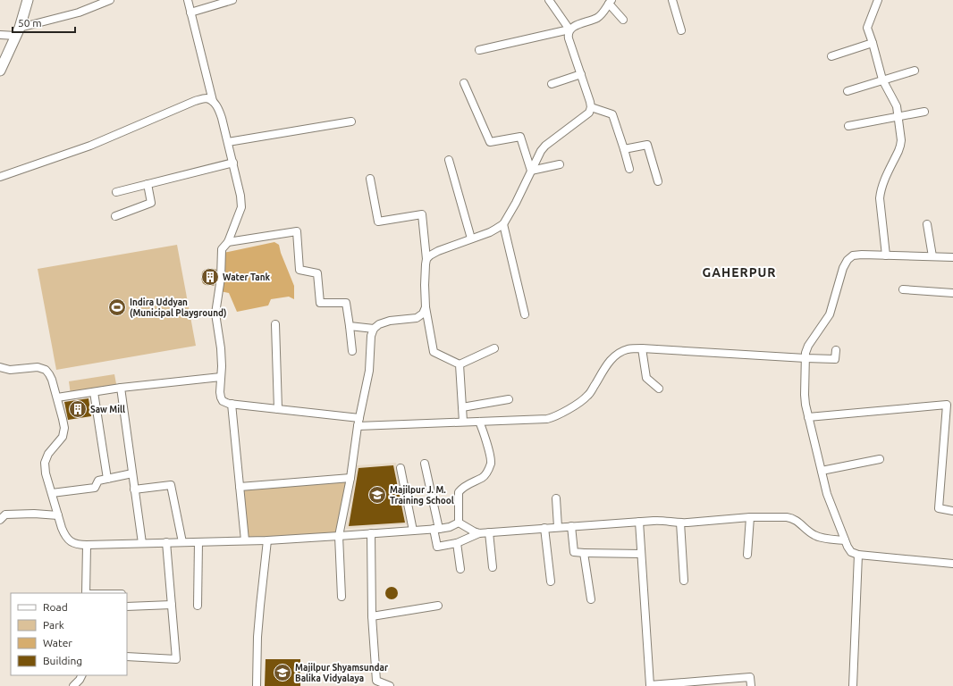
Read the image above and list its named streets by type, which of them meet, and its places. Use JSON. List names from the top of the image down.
{
  "districts": ["GAHERPUR"],
  "places": {
    "building": ["Water Tank", "Saw Mill"],
    "sports": ["Indira Uddyan (Municipal Playground)"],
    "school or university": ["Majilpur J. M. Training School", "Majilpur Shyamsundar Balika Vidyalaya"]
  },
  "legend": [
    "Road",
    "Park",
    "Water",
    "Building"
  ],
  "scale_bar": "50 m"
}
